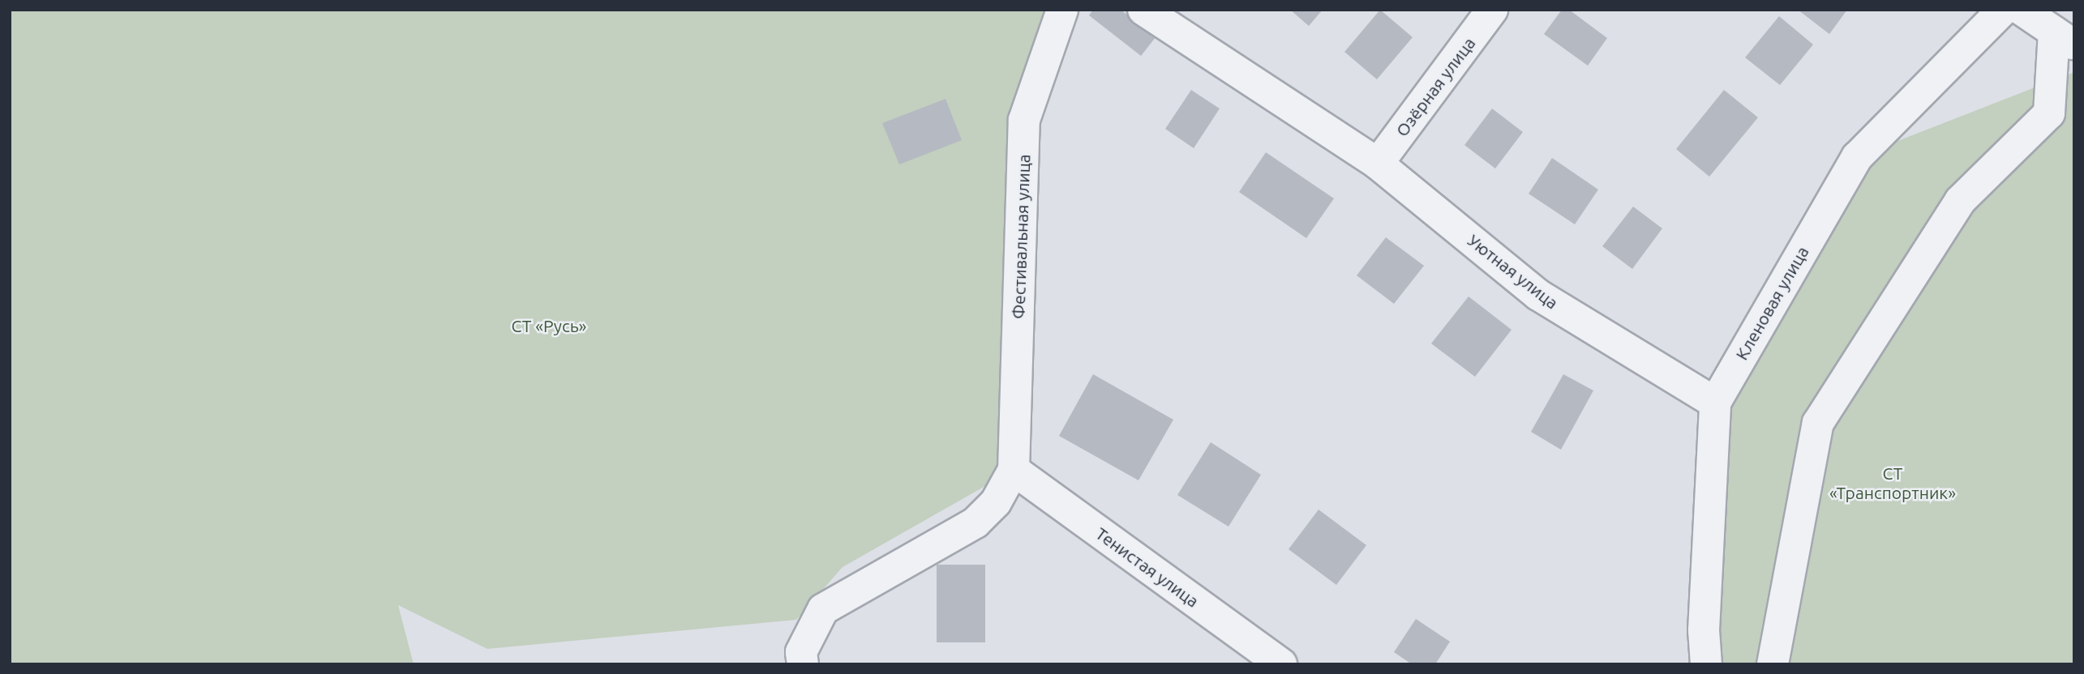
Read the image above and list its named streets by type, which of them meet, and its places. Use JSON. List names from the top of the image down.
{
  "streets": {
    "street": [
      "Озёрная улица",
      "Фестивальная улица",
      "Уютная улица",
      "Кленовая улица",
      "Тенистая улица"
    ]
  },
  "crossings": [
    ["Озёрная улица", "Уютная улица"],
    ["Фестивальная улица", "Тенистая улица"],
    ["Уютная улица", "Кленовая улица"]
  ],
  "parks": ["СТ «Русь»", "СТ «Транспортник»"]
}
